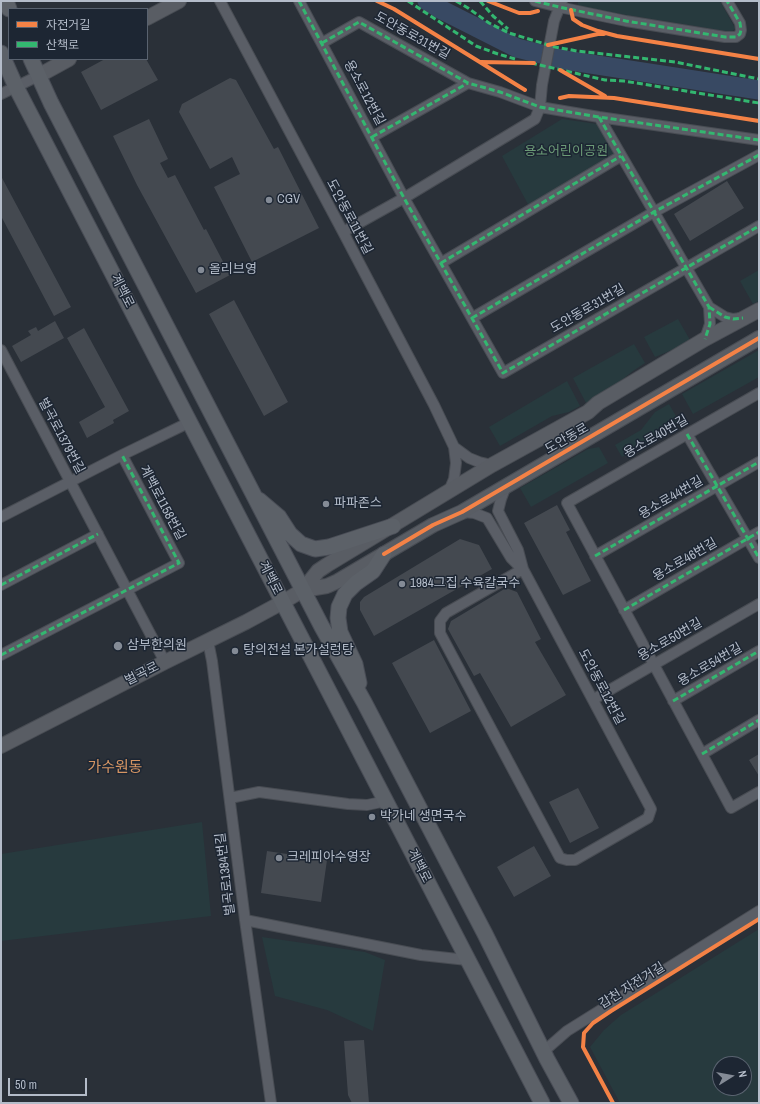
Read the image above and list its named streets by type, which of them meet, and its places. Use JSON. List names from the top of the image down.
{
  "streets": {
    "main road": ["계백로", "도안동로", "벌곡로"],
    "street": [
      "도안동로31번길",
      "용소로12번길",
      "도안동로11번길",
      "벌곡로1379번길",
      "용소로40번길",
      "용소로44번길",
      "계백로1158번길",
      "용소로46번길",
      "용소로50번길",
      "용소로54번길",
      "도안동로12번길",
      "벌곡로1384번길"
    ],
    "cycle path": ["갑천 자전거길"]
  },
  "crossings": [
    ["도안동로31번길", "용소로12번길"],
    ["계백로", "도안동로"],
    ["계백로", "계백로1158번길"],
    ["계백로", "벌곡로"],
    ["벌곡로1379번길", "계백로1158번길"],
    ["벌곡로1379번길", "벌곡로"],
    ["용소로40번길", "용소로44번길"],
    ["도안동로", "벌곡로"],
    ["용소로50번길", "도안동로12번길"],
    ["벌곡로", "벌곡로1384번길"]
  ],
  "districts": ["가수원동"],
  "parks": ["용소어린이공원"],
  "places": [
    "CGV",
    "올리브영",
    "파파존스",
    "1984그집 수육칼국수",
    "삼부한의원",
    "탕의전설 본가설렁탕",
    "박가네 생면국수",
    "크레피아수영장"
  ],
  "legend": ["자전거길", "산책로"],
  "scale_bar": "50 m",
  "north": "right"
}
